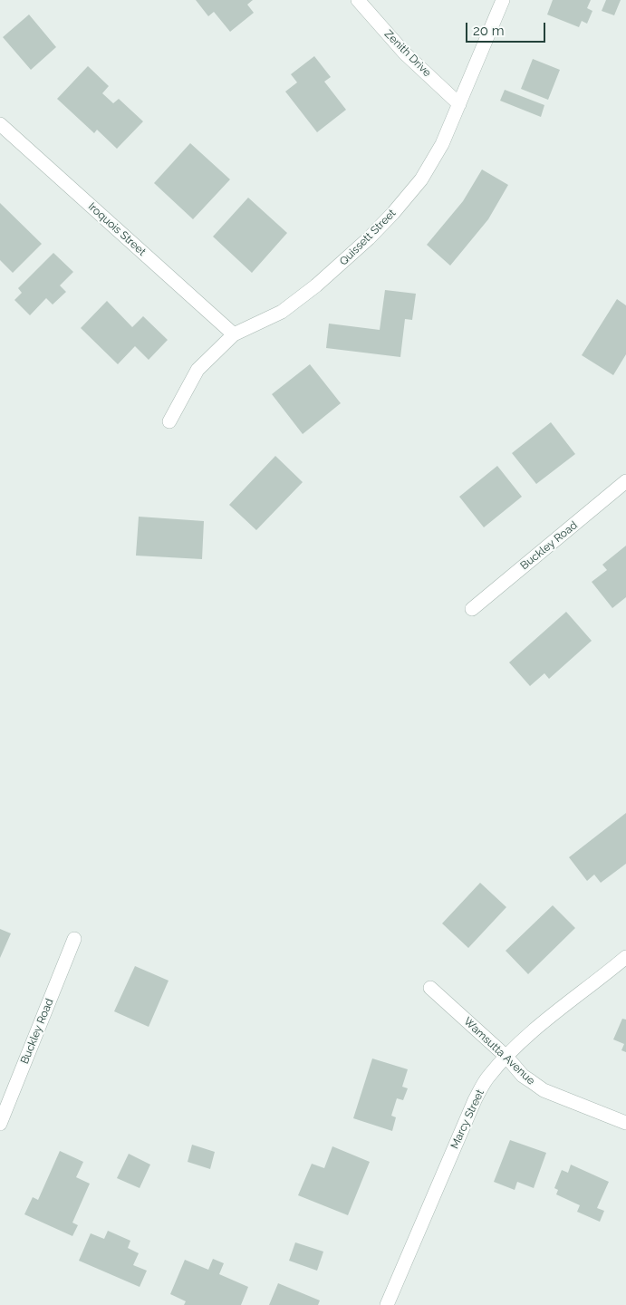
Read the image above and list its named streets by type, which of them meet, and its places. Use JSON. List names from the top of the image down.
{
  "streets": {
    "street": [
      "Zenith Drive",
      "Iroquois Street",
      "Quissett Street",
      "Buckley Road",
      "Wamsutta Avenue",
      "Marcy Street"
    ]
  },
  "crossings": [
    ["Zenith Drive", "Quissett Street"],
    ["Iroquois Street", "Quissett Street"],
    ["Wamsutta Avenue", "Marcy Street"]
  ],
  "scale_bar": "20 m"
}
